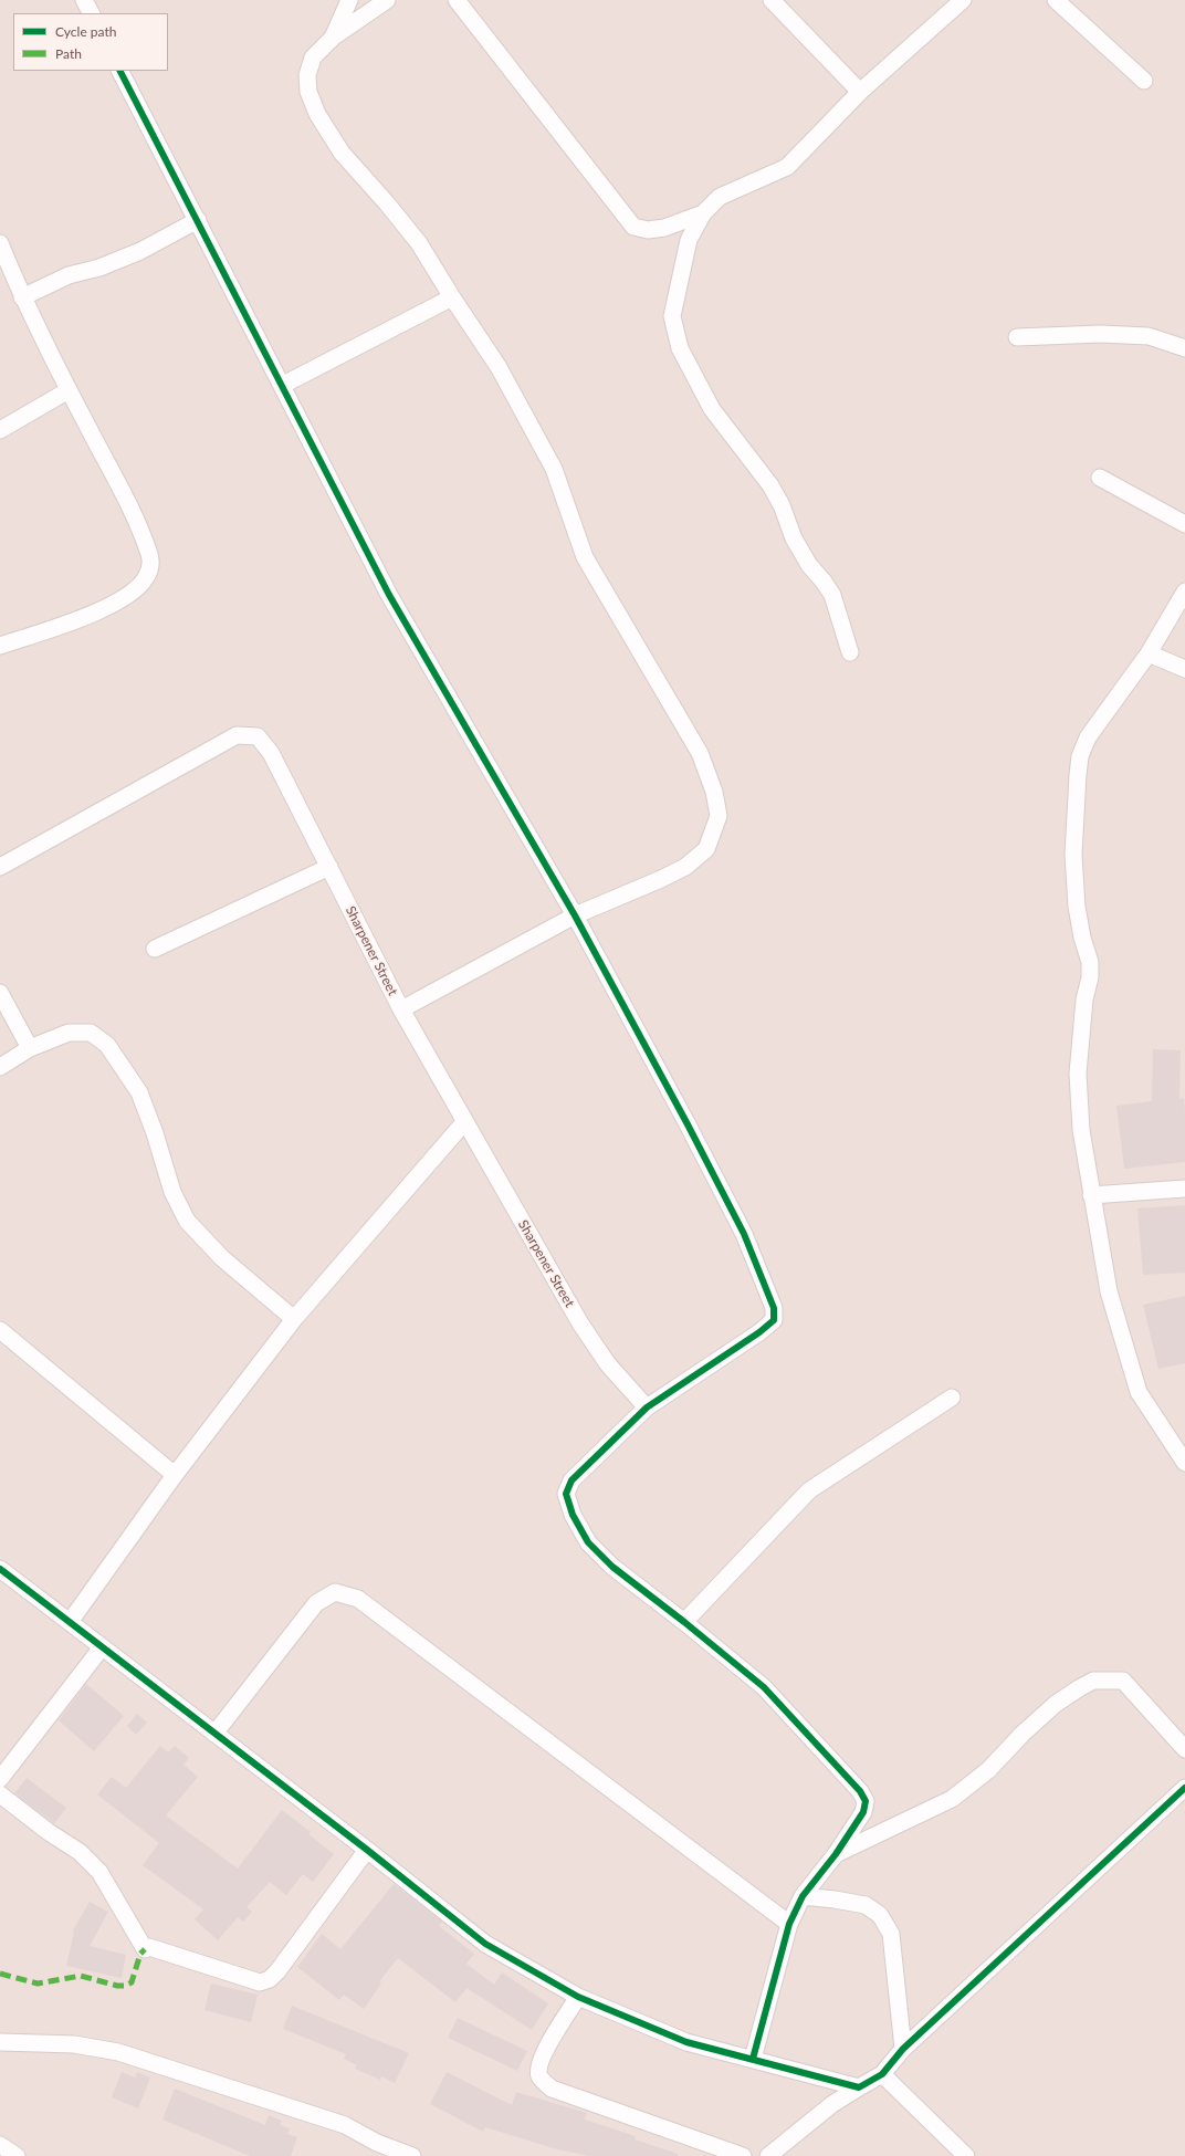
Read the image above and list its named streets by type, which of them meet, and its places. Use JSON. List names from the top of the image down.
{
  "streets": {
    "street": ["Sharpener Street"]
  },
  "legend": ["Cycle path", "Path"]
}
